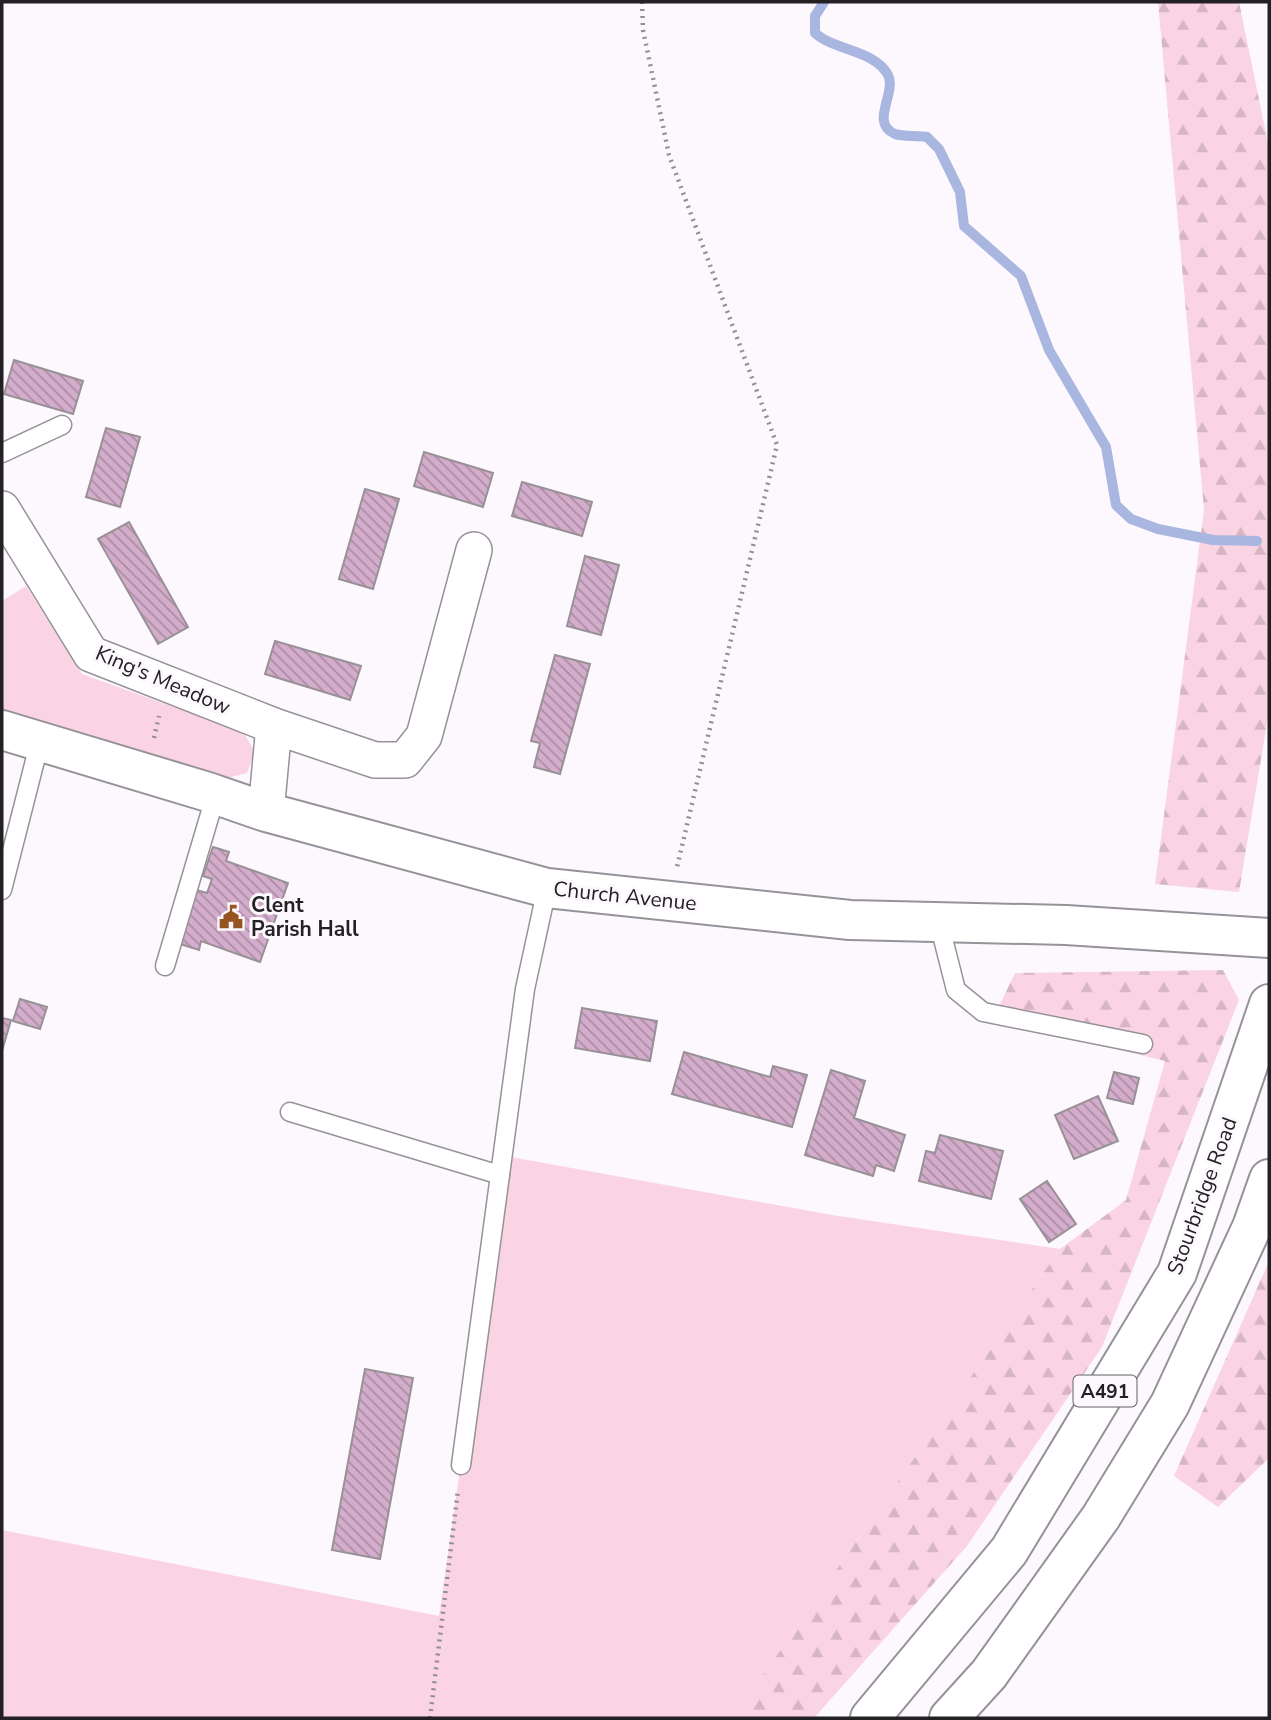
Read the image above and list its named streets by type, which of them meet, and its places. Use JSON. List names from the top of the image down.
{
  "streets": {
    "main road": ["Church Avenue", "Stourbridge Road", "A491"],
    "street": ["King's Meadow"]
  },
  "places": {
    "public building": ["Clent Parish Hall"]
  }
}
